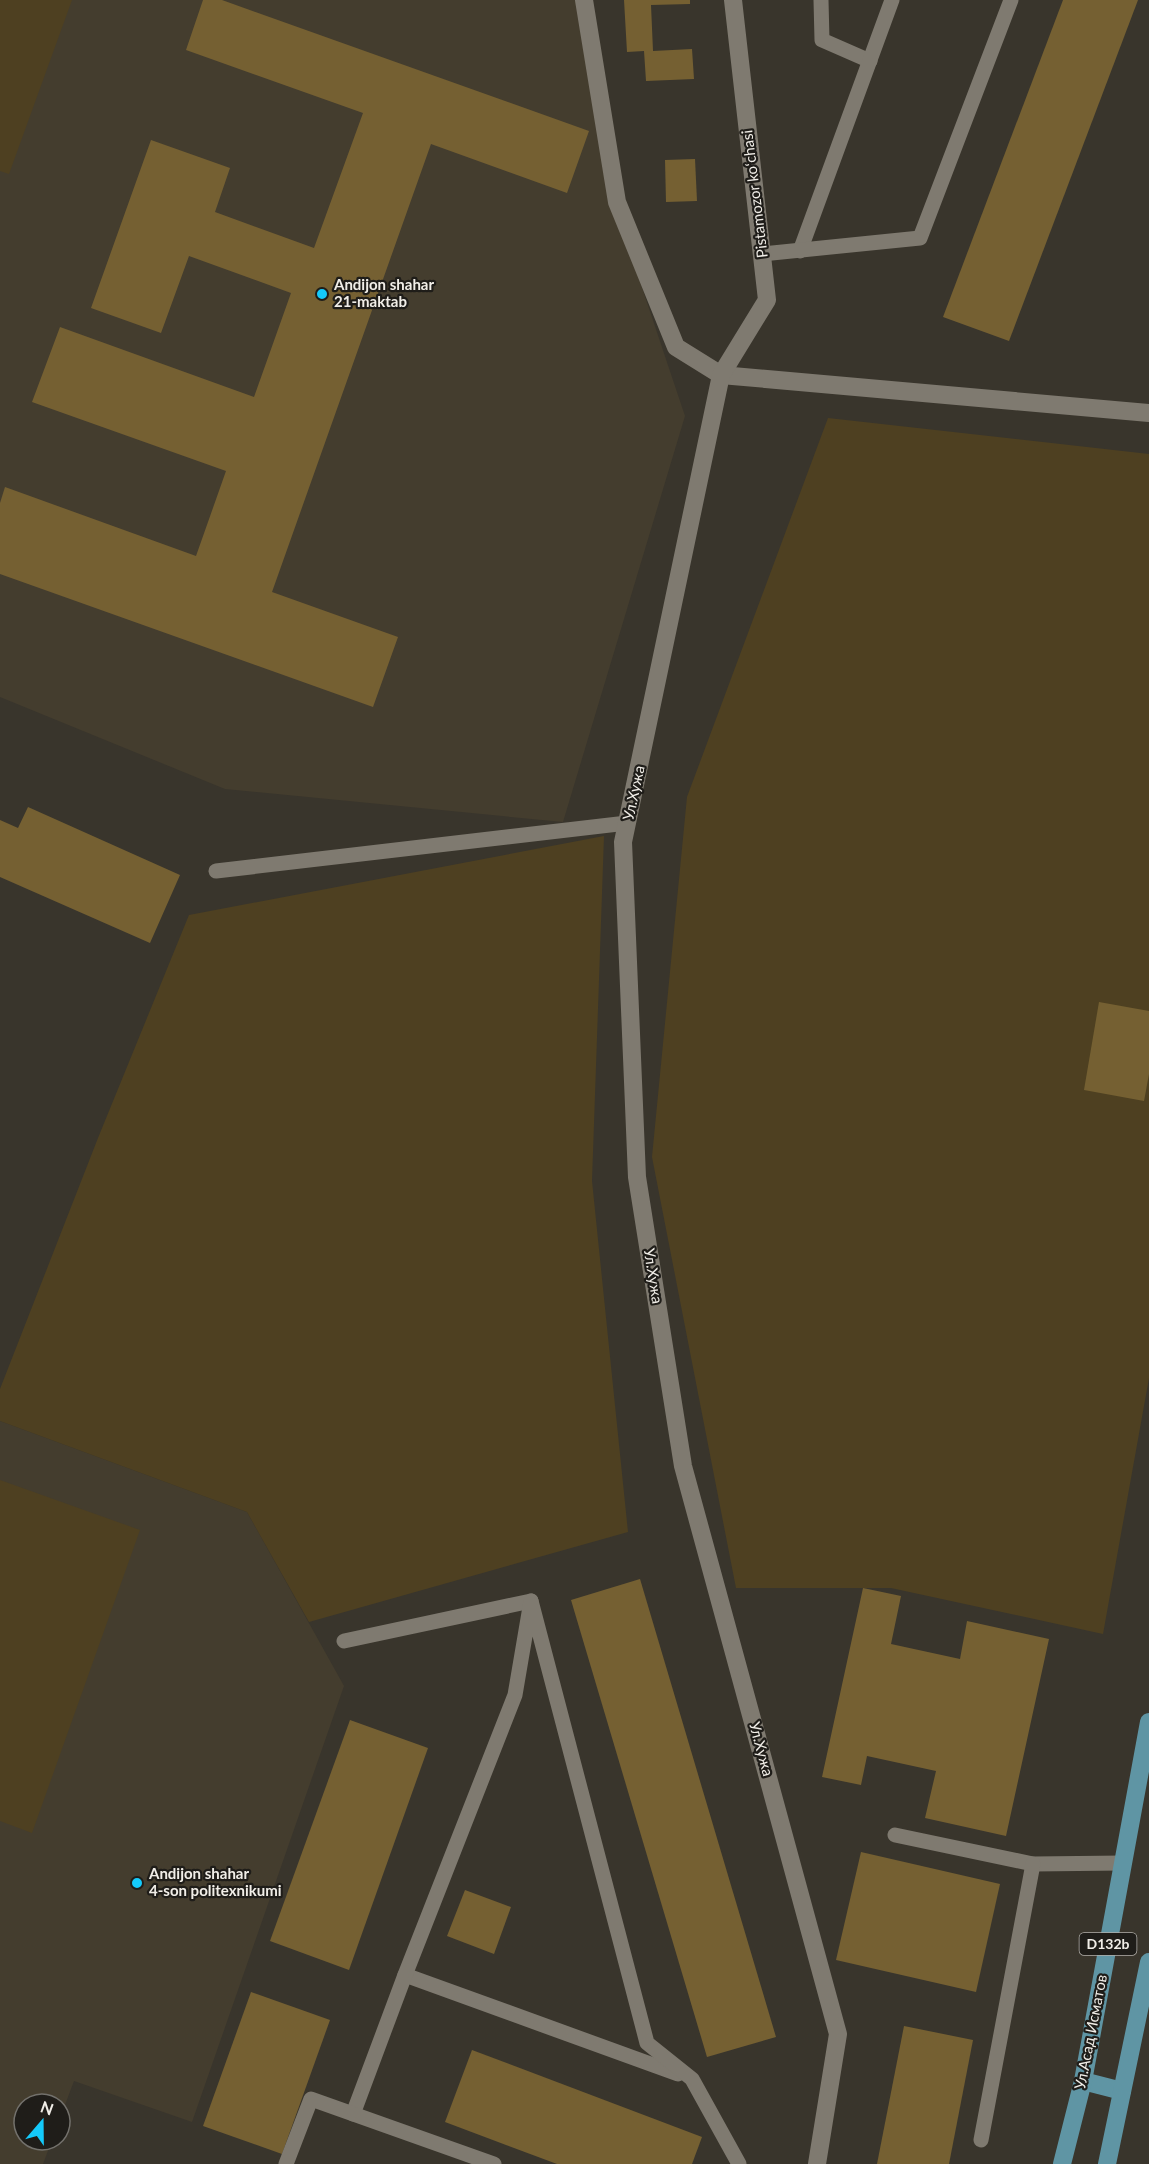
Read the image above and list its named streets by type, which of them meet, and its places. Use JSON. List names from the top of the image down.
{
  "streets": {
    "main road": ["D132b", "Ул.Асад Исматов"],
    "street": ["Pistamozor koʻchasi", "Ул.Хужа"]
  },
  "crossings": [
    ["Pistamozor koʻchasi", "Ул.Хужа"]
  ],
  "places": ["Andijon shahar 21-maktab", "Andijon shahar 4-son politexnikumi"],
  "north": "top"
}
